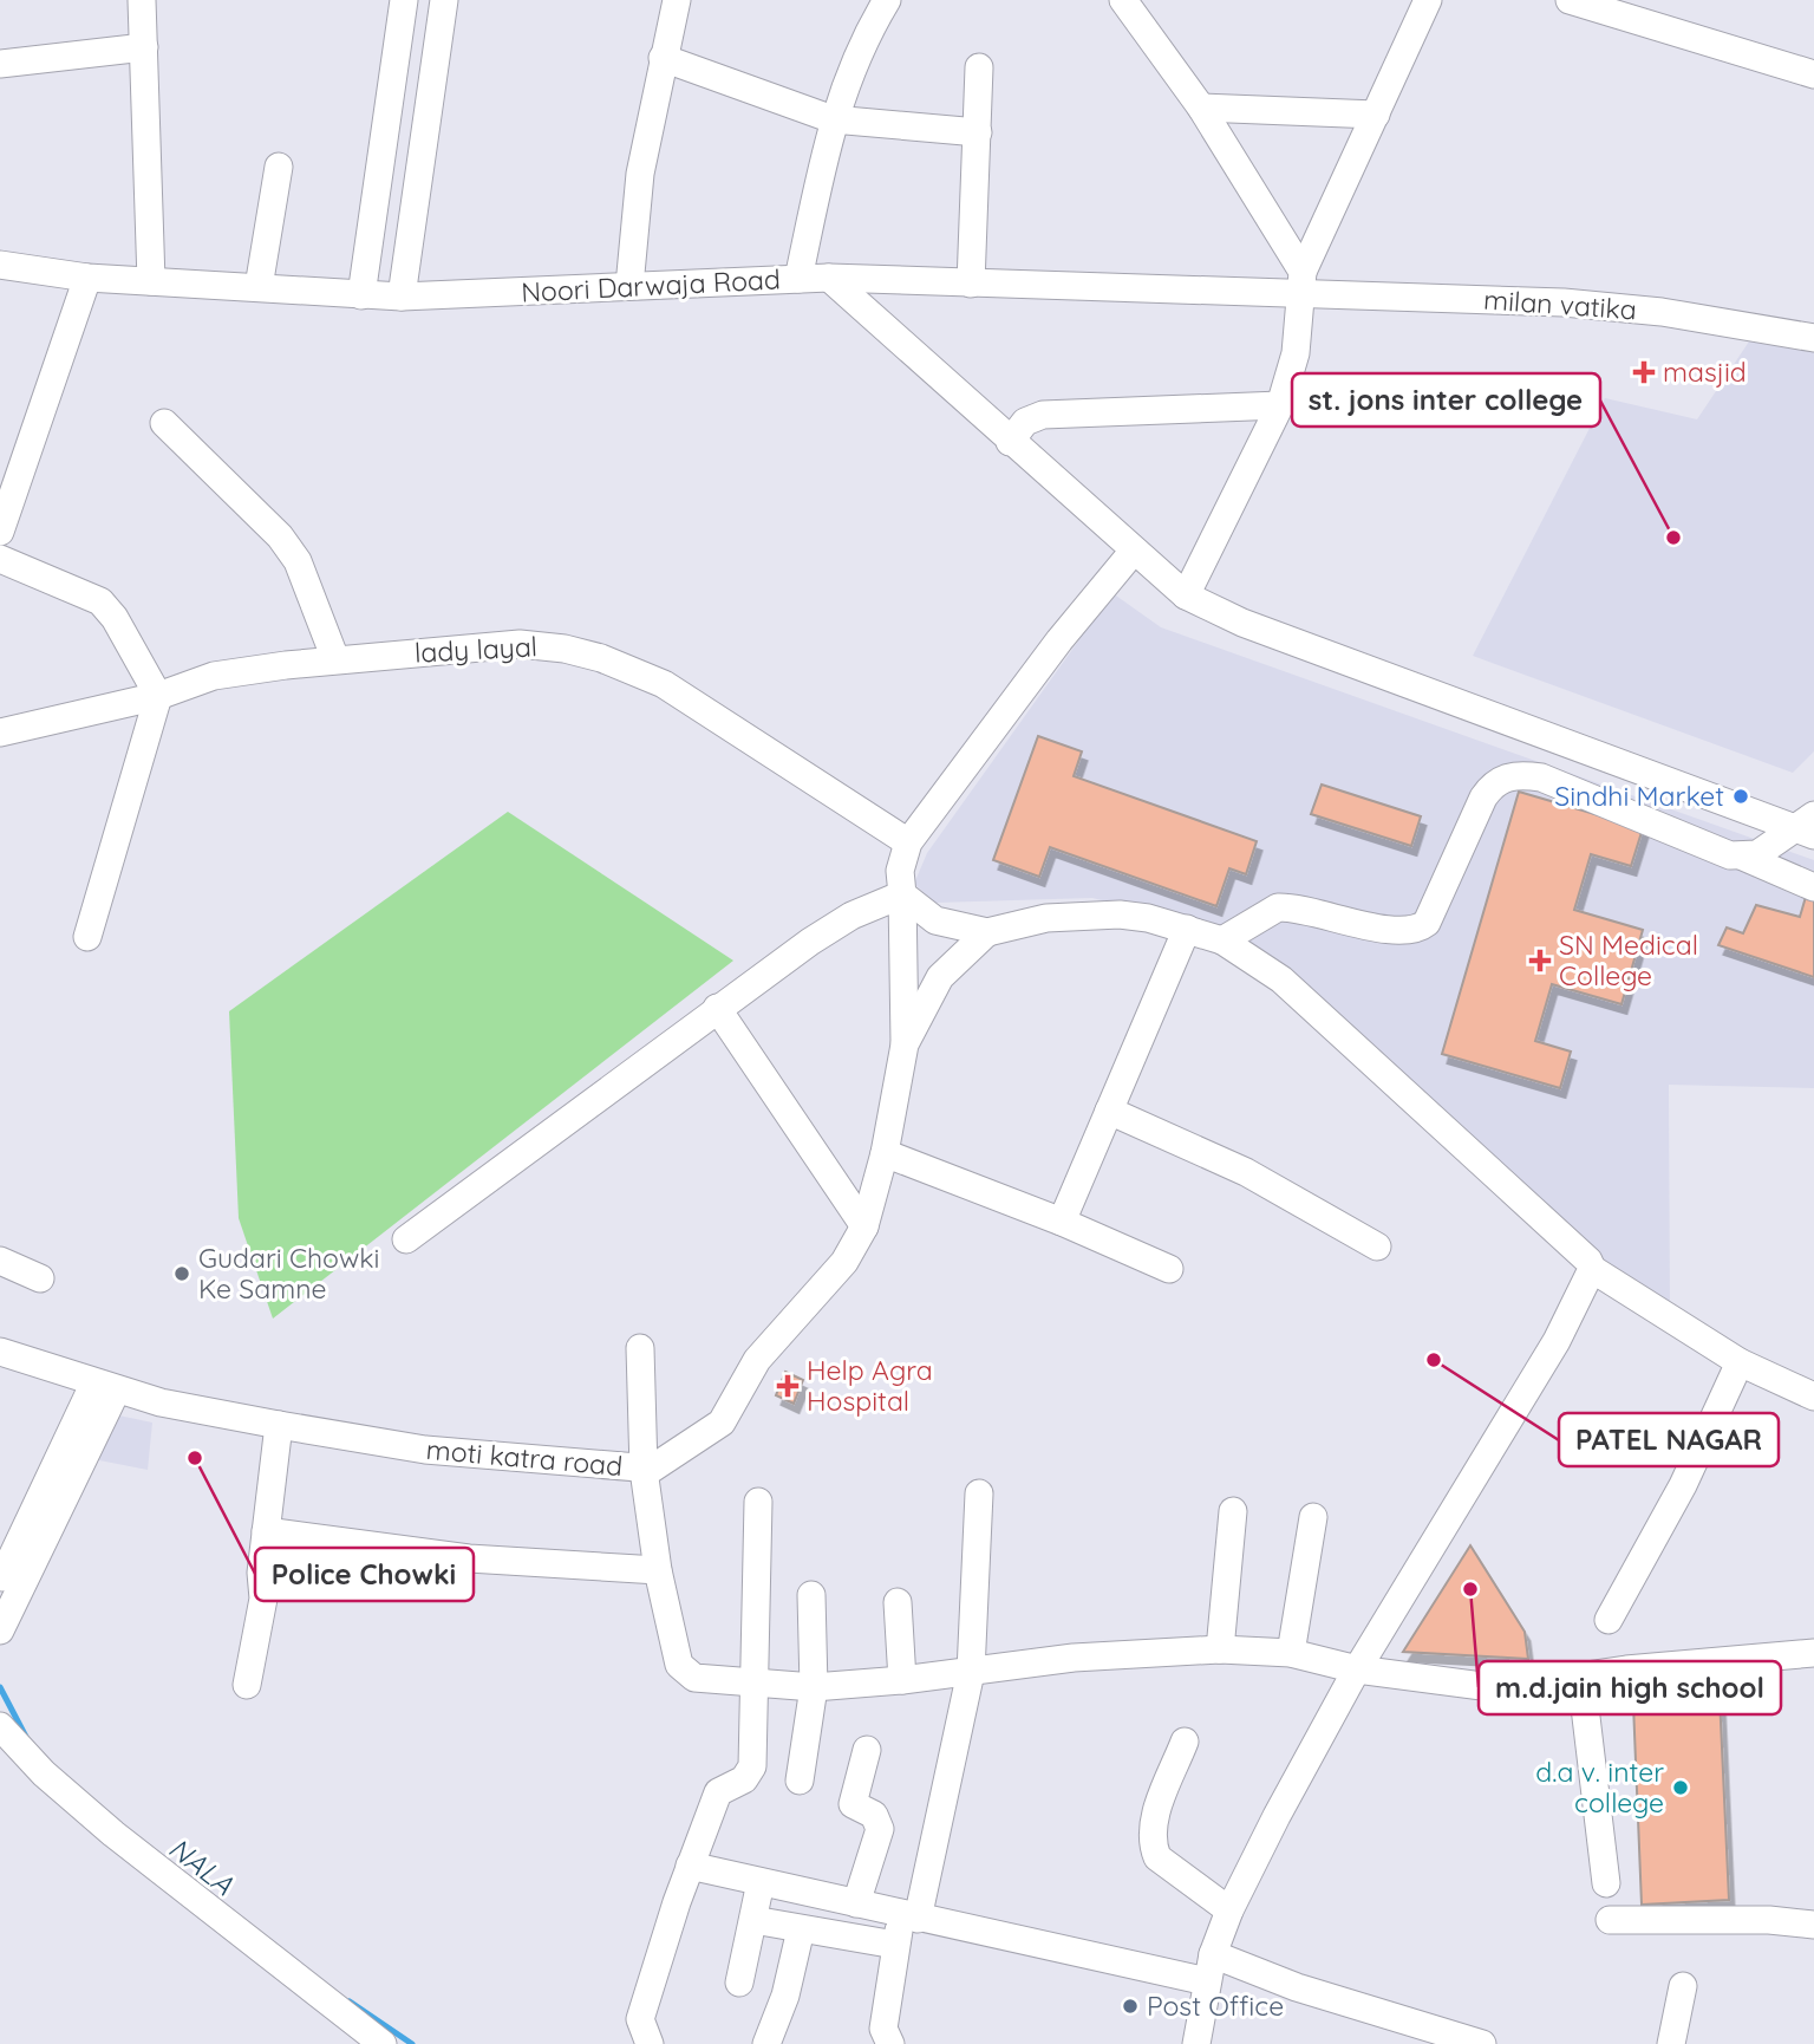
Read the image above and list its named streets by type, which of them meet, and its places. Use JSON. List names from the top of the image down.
{
  "streets": {
    "street": [
      "Noori Darwaja Road",
      "milan vatika",
      "lady layal",
      "moti katra road"
    ]
  },
  "crossings": [
    ["Noori Darwaja Road", "milan vatika"]
  ],
  "water": ["NALA"],
  "places": {
    "health": ["masjid", "SN Medical College", "Help Agra Hospital"],
    "other": [
      "st. jons inter college",
      "Sindhi Market",
      "Gudari Chowki Ke Samne",
      "PATEL NAGAR",
      "Police Chowki",
      "m.d.jain high school",
      "d.a v. inter college",
      "Post Office"
    ]
  }
}
